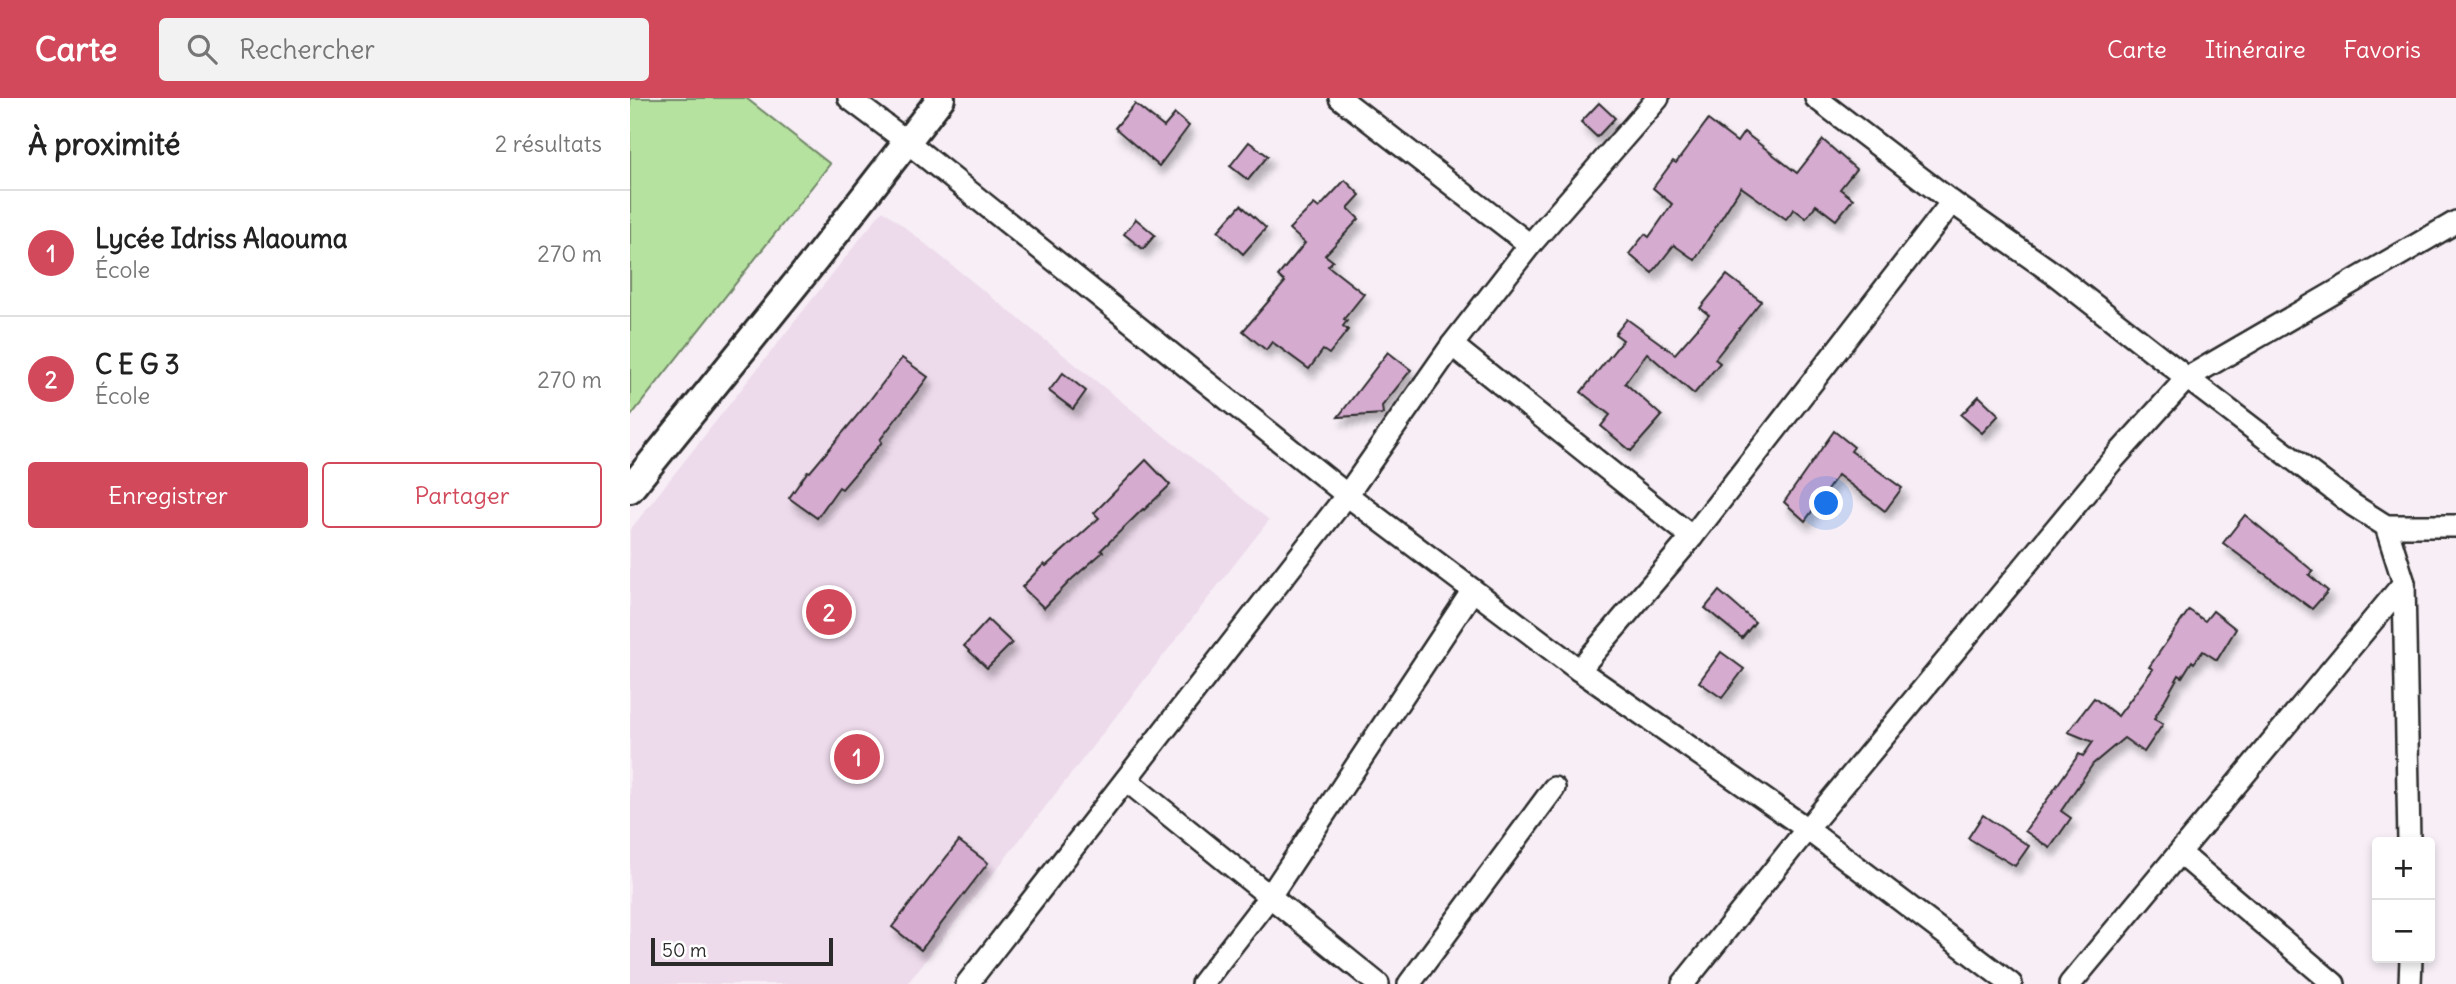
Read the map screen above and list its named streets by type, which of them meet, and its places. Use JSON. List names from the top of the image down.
{
  "scale_bar": "50 m",
  "page": {
    "header": "Carte",
    "search": "Rechercher",
    "nav": ["Carte", "Itinéraire", "Favoris"],
    "heading": ["À proximité", "2 résultats"],
    "list": [
      {
        "mark": "1",
        "name": "Lycée Idriss Alaouma",
        "note": "École",
        "value": "270 m"
      },
      {
        "mark": "2",
        "name": "C E G 3",
        "note": "École",
        "value": "270 m"
      }
    ],
    "buttons": ["Enregistrer", "Partager"],
    "pins": ["2", "1"],
    "map_buttons": ["+", "−"],
    "scale": "50 m"
  }
}
